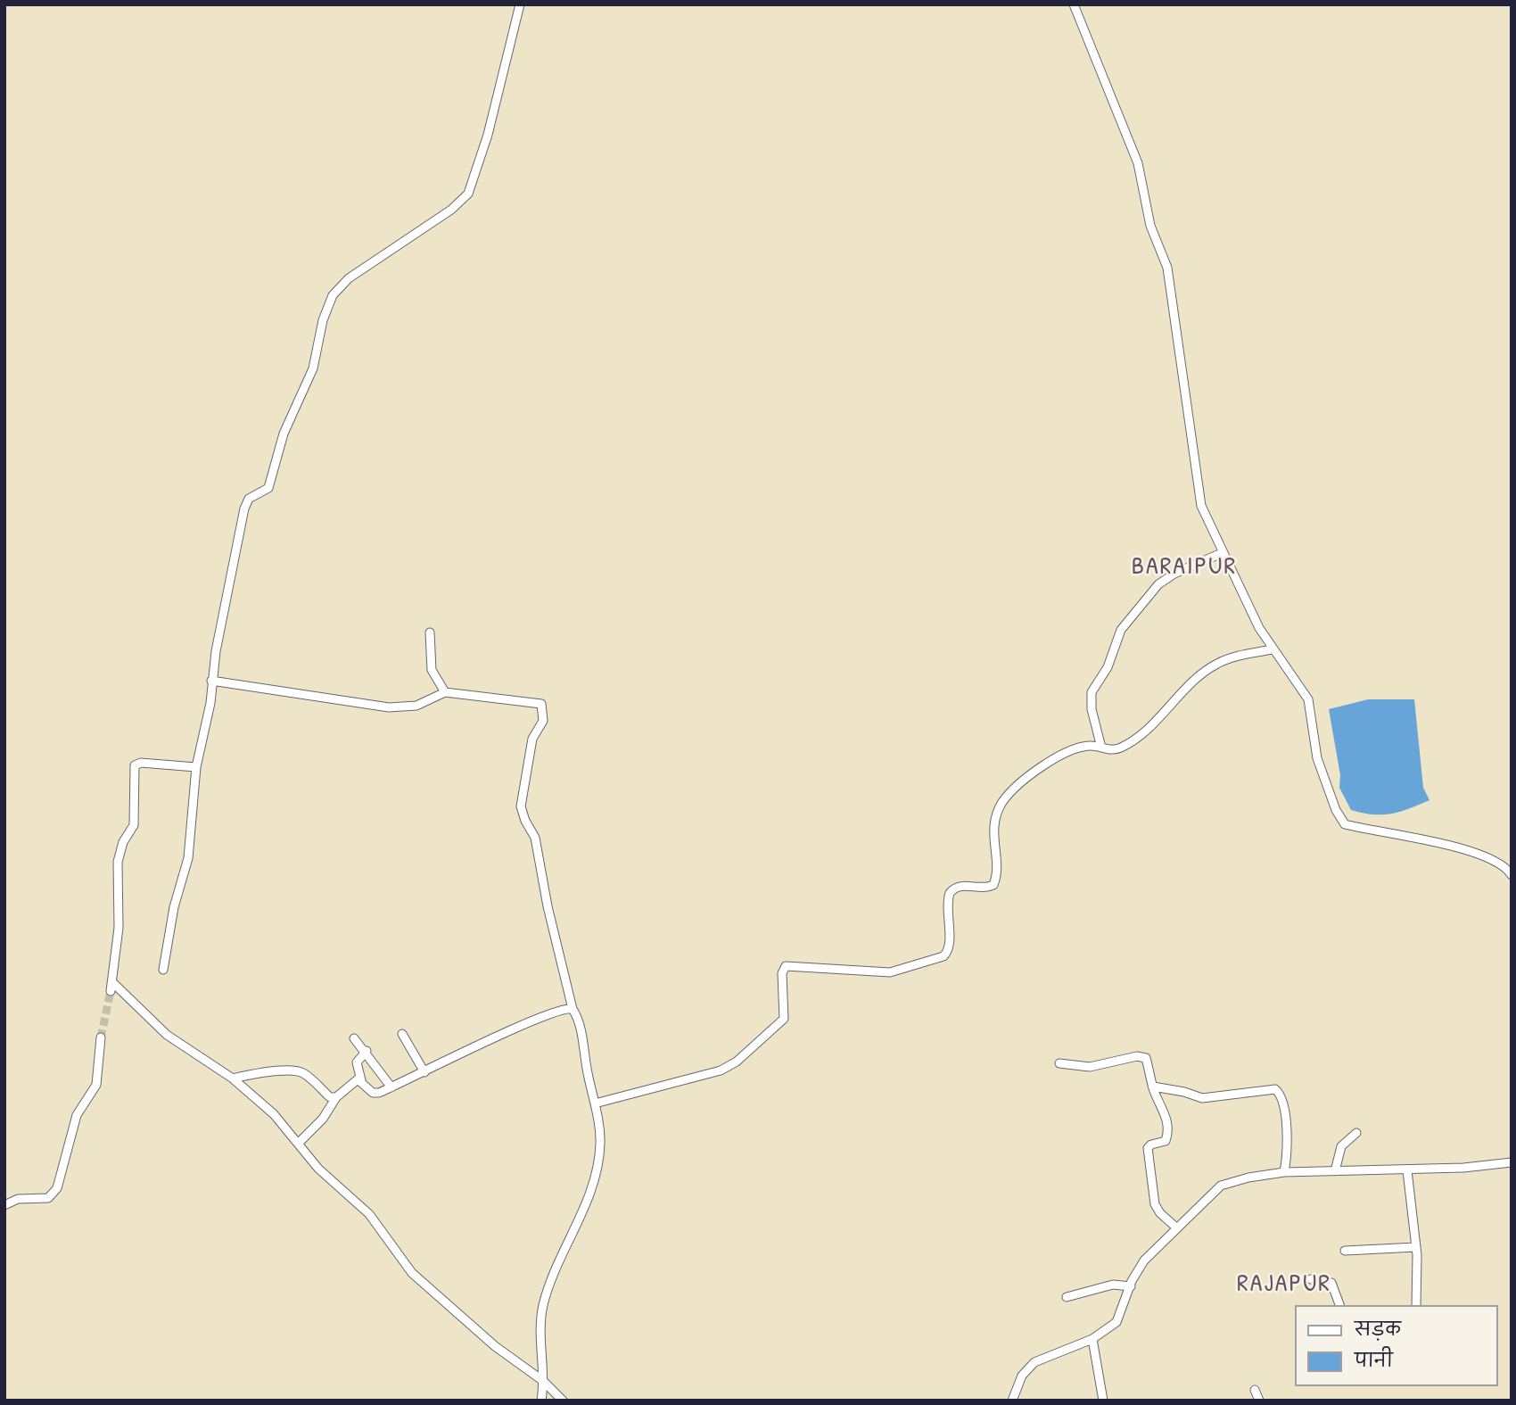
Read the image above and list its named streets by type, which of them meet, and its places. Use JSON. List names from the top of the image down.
{
  "districts": ["BARAIPUR", "RAJAPUR"],
  "legend": ["सड़क", "पानी"]
}
